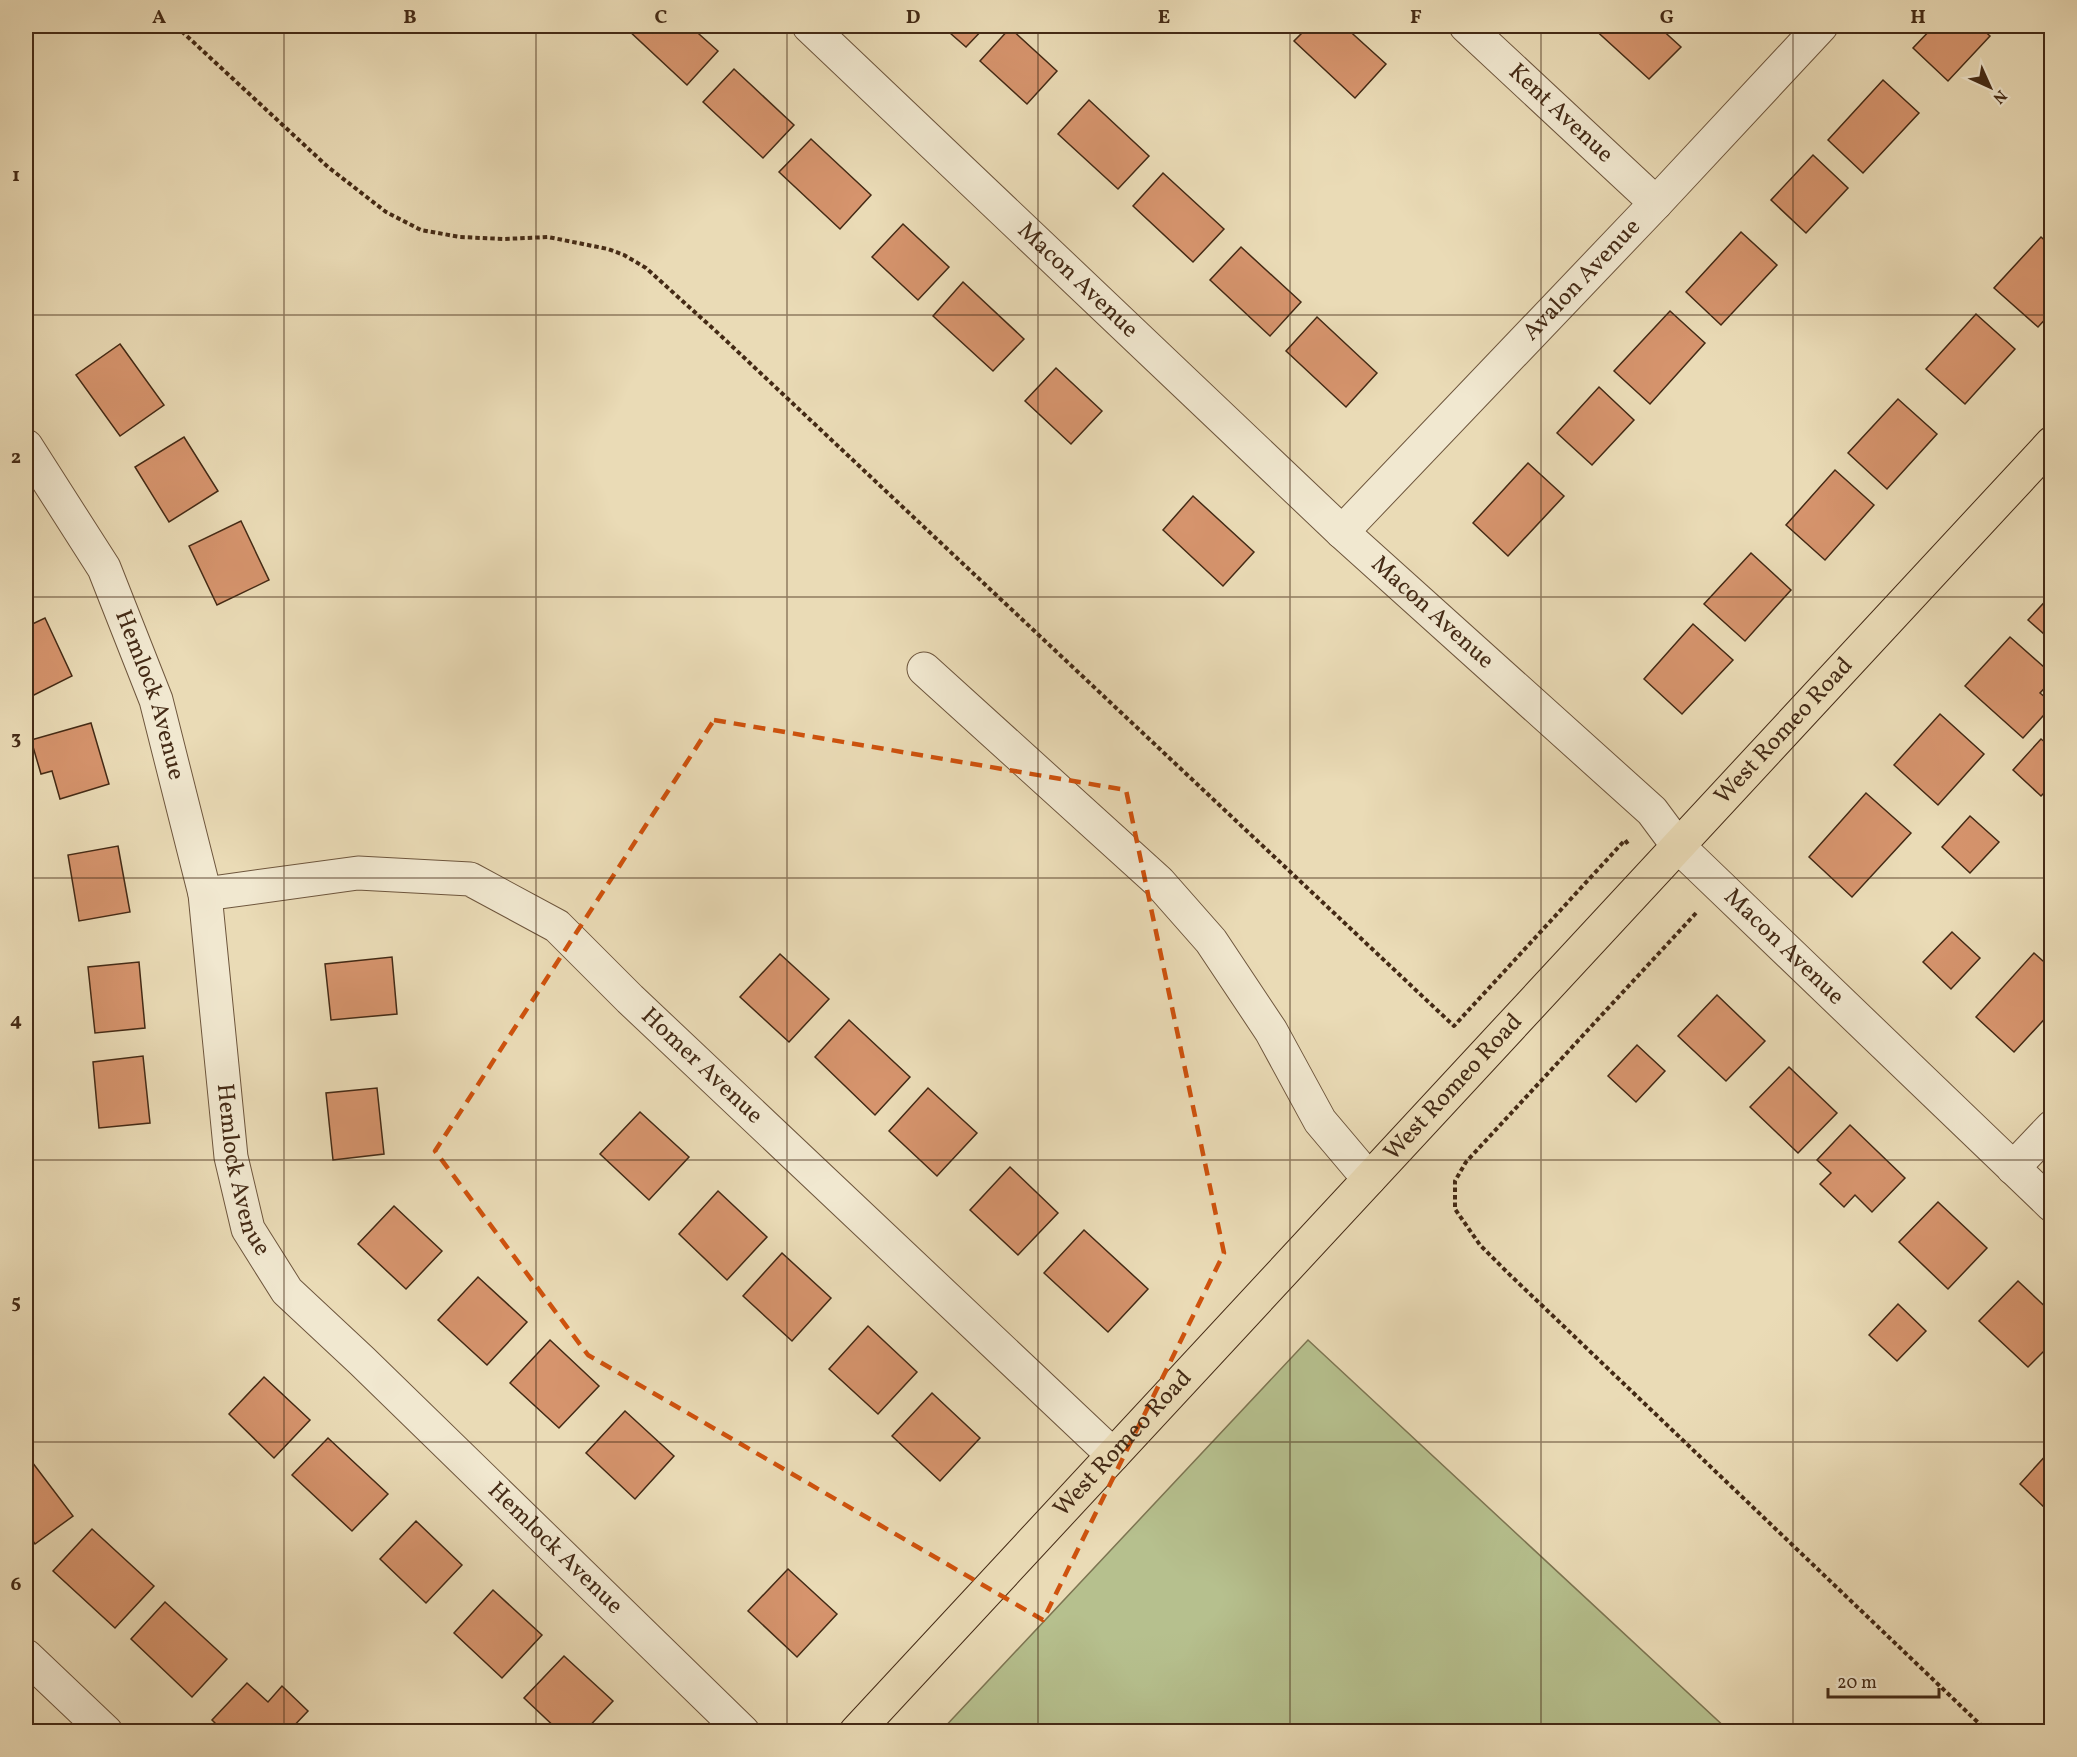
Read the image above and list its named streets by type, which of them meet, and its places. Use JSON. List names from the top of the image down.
{
  "streets": {
    "main road": ["West Romeo Road"],
    "street": [
      "Kent Avenue",
      "Avalon Avenue",
      "Macon Avenue",
      "Hemlock Avenue",
      "Homer Avenue"
    ]
  },
  "crossings": [
    ["Kent Avenue", "Avalon Avenue"],
    ["Avalon Avenue", "Macon Avenue"],
    ["Macon Avenue", "West Romeo Road"],
    ["Hemlock Avenue", "Homer Avenue"],
    ["West Romeo Road", "Homer Avenue"]
  ],
  "scale_bar": "20 m",
  "north": "bottom right",
  "grid": {
    "columns": [
      "A",
      "B",
      "C",
      "D",
      "E",
      "F",
      "G",
      "H"
    ],
    "rows": [
      "1",
      "2",
      "3",
      "4",
      "5",
      "6"
    ]
  }
}
